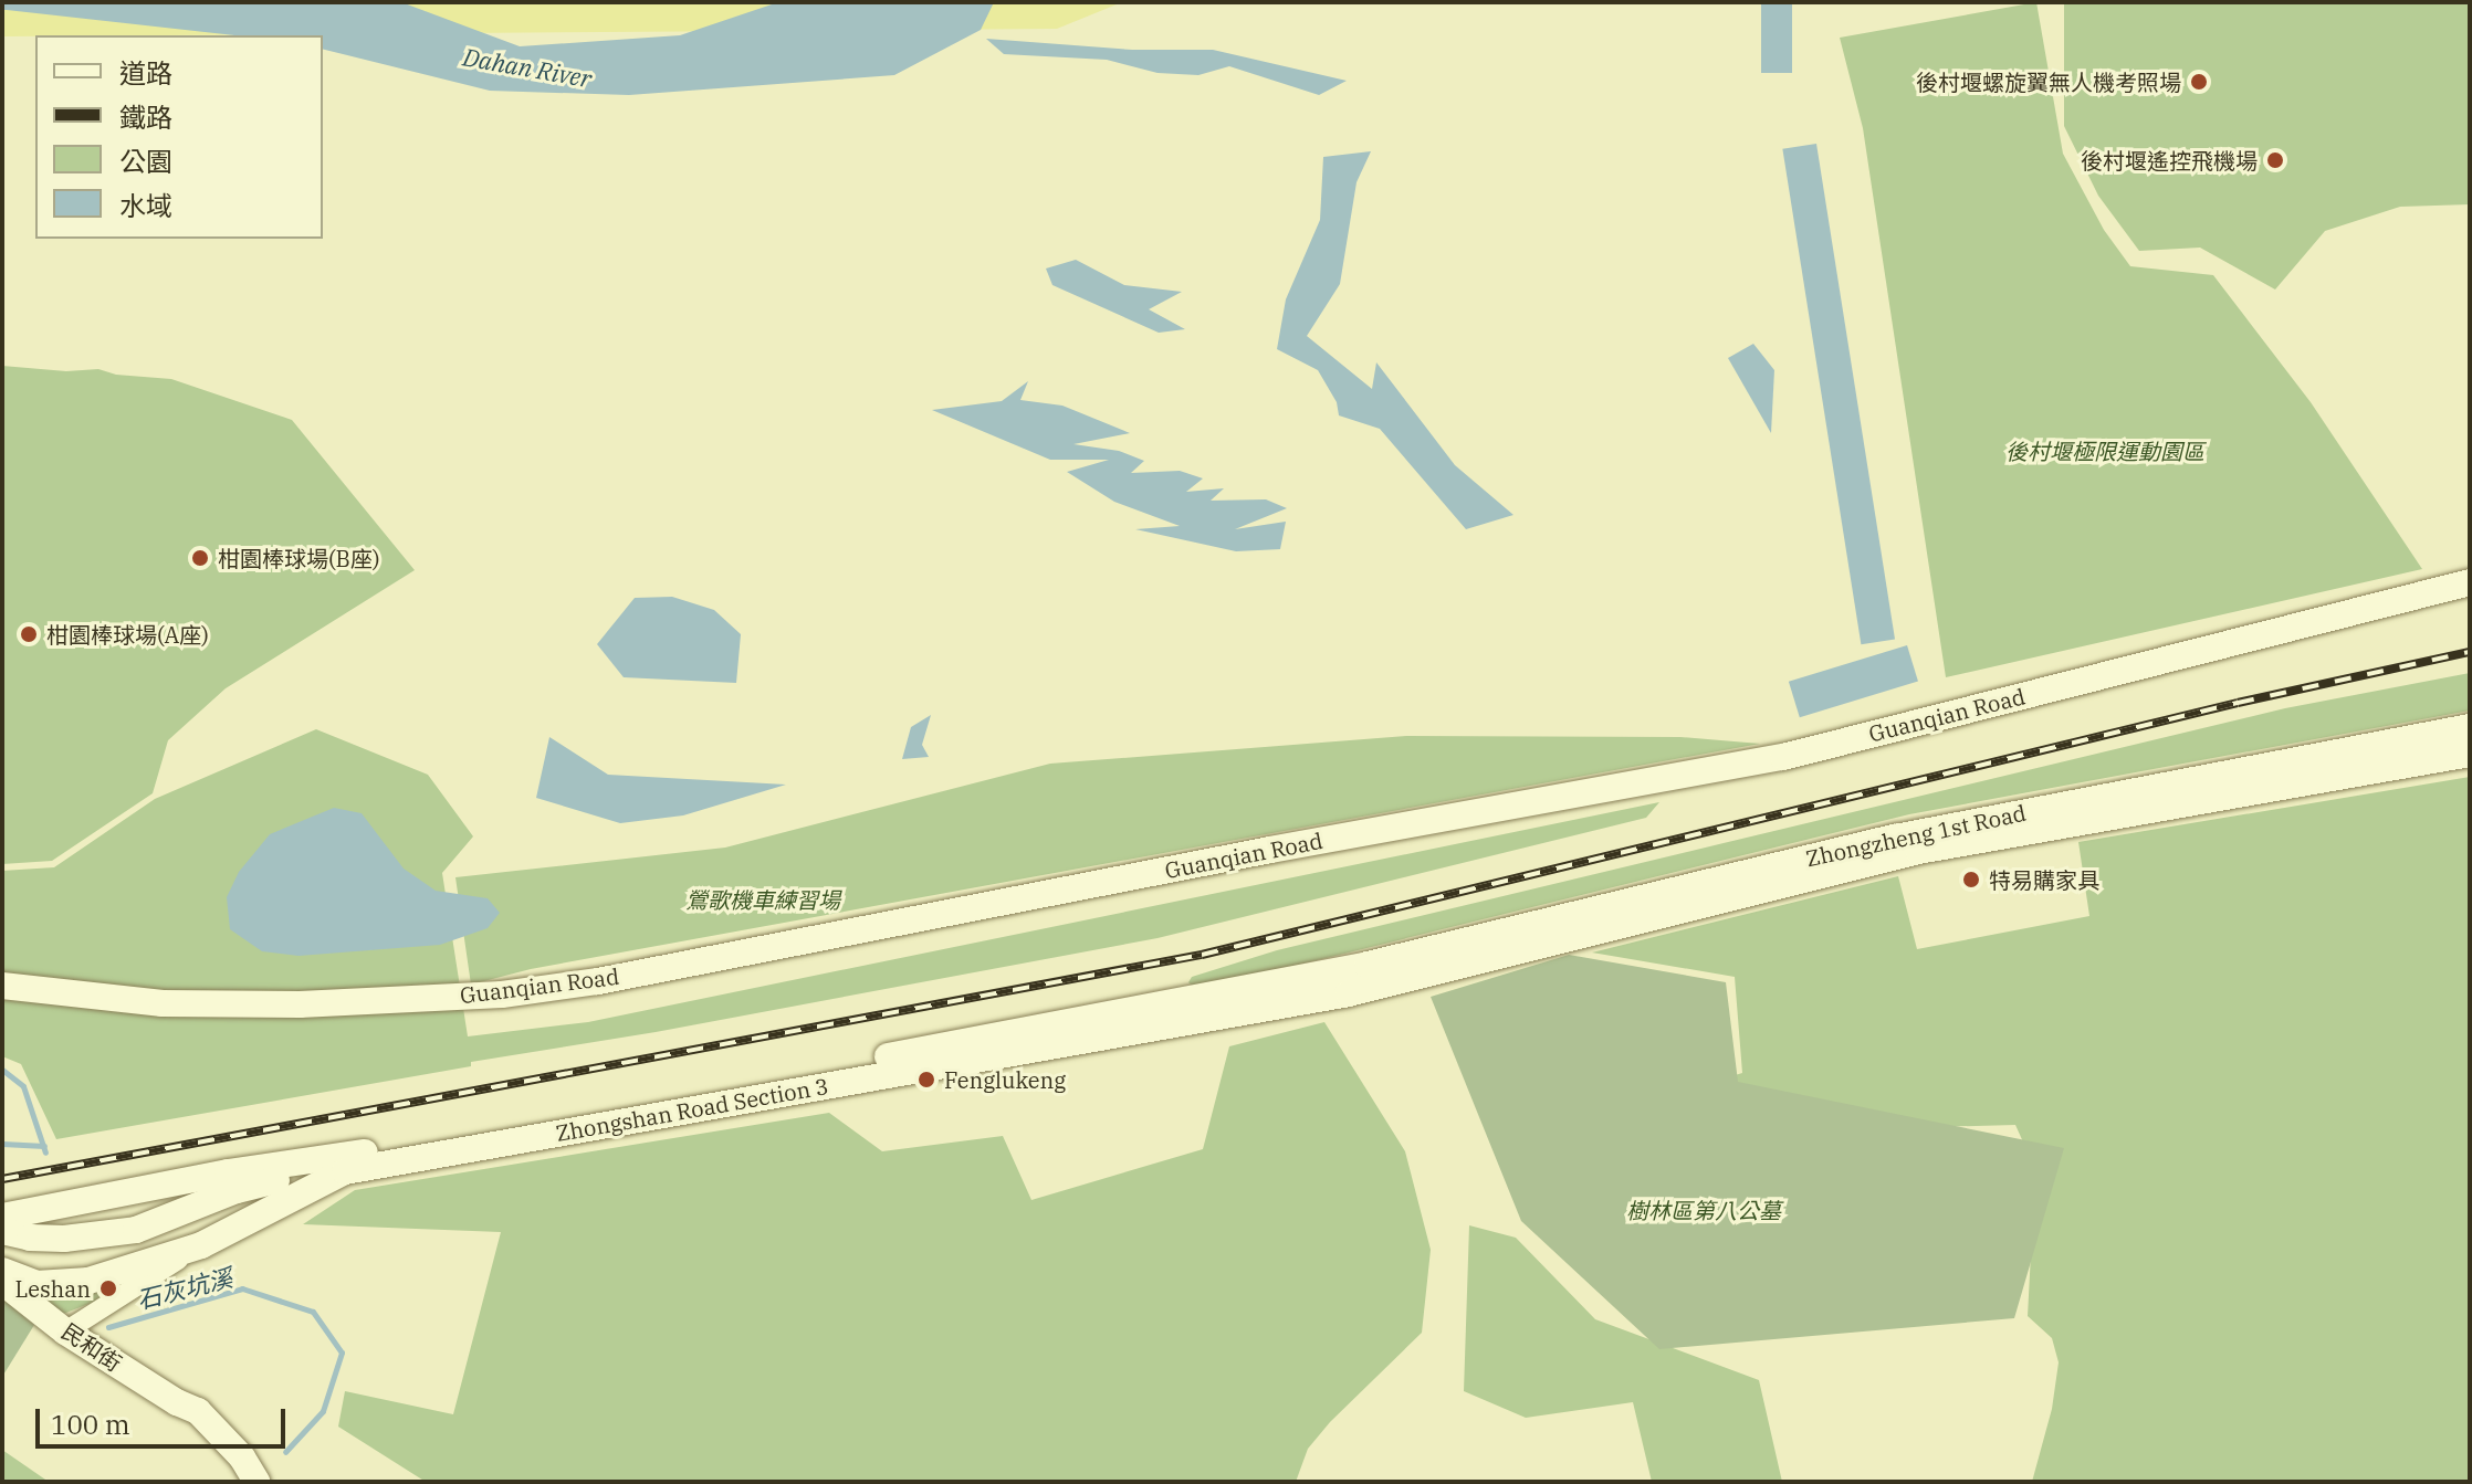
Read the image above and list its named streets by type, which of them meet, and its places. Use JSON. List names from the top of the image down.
{
  "streets": {
    "main road": [
      "Guanqian Road",
      "Zhongzheng 1st Road",
      "Zhongshan Road Section 3",
      "民和街"
    ]
  },
  "crossings": [
    ["Zhongzheng 1st Road", "Zhongshan Road Section 3"]
  ],
  "water": ["Dahan River", "石灰坑溪"],
  "parks": ["後村堰極限運動園區", "鶯歌機車練習場", "樹林區第八公墓"],
  "places": [
    "後村堰螺旋翼無人機考照場",
    "後村堰遙控飛機場",
    "柑園棒球場(B座)",
    "柑園棒球場(A座)",
    "特易購家具",
    "Fenglukeng",
    "Leshan"
  ],
  "legend": [
    "道路",
    "鐵路",
    "公園",
    "水域"
  ],
  "scale_bar": "100 m"
}
